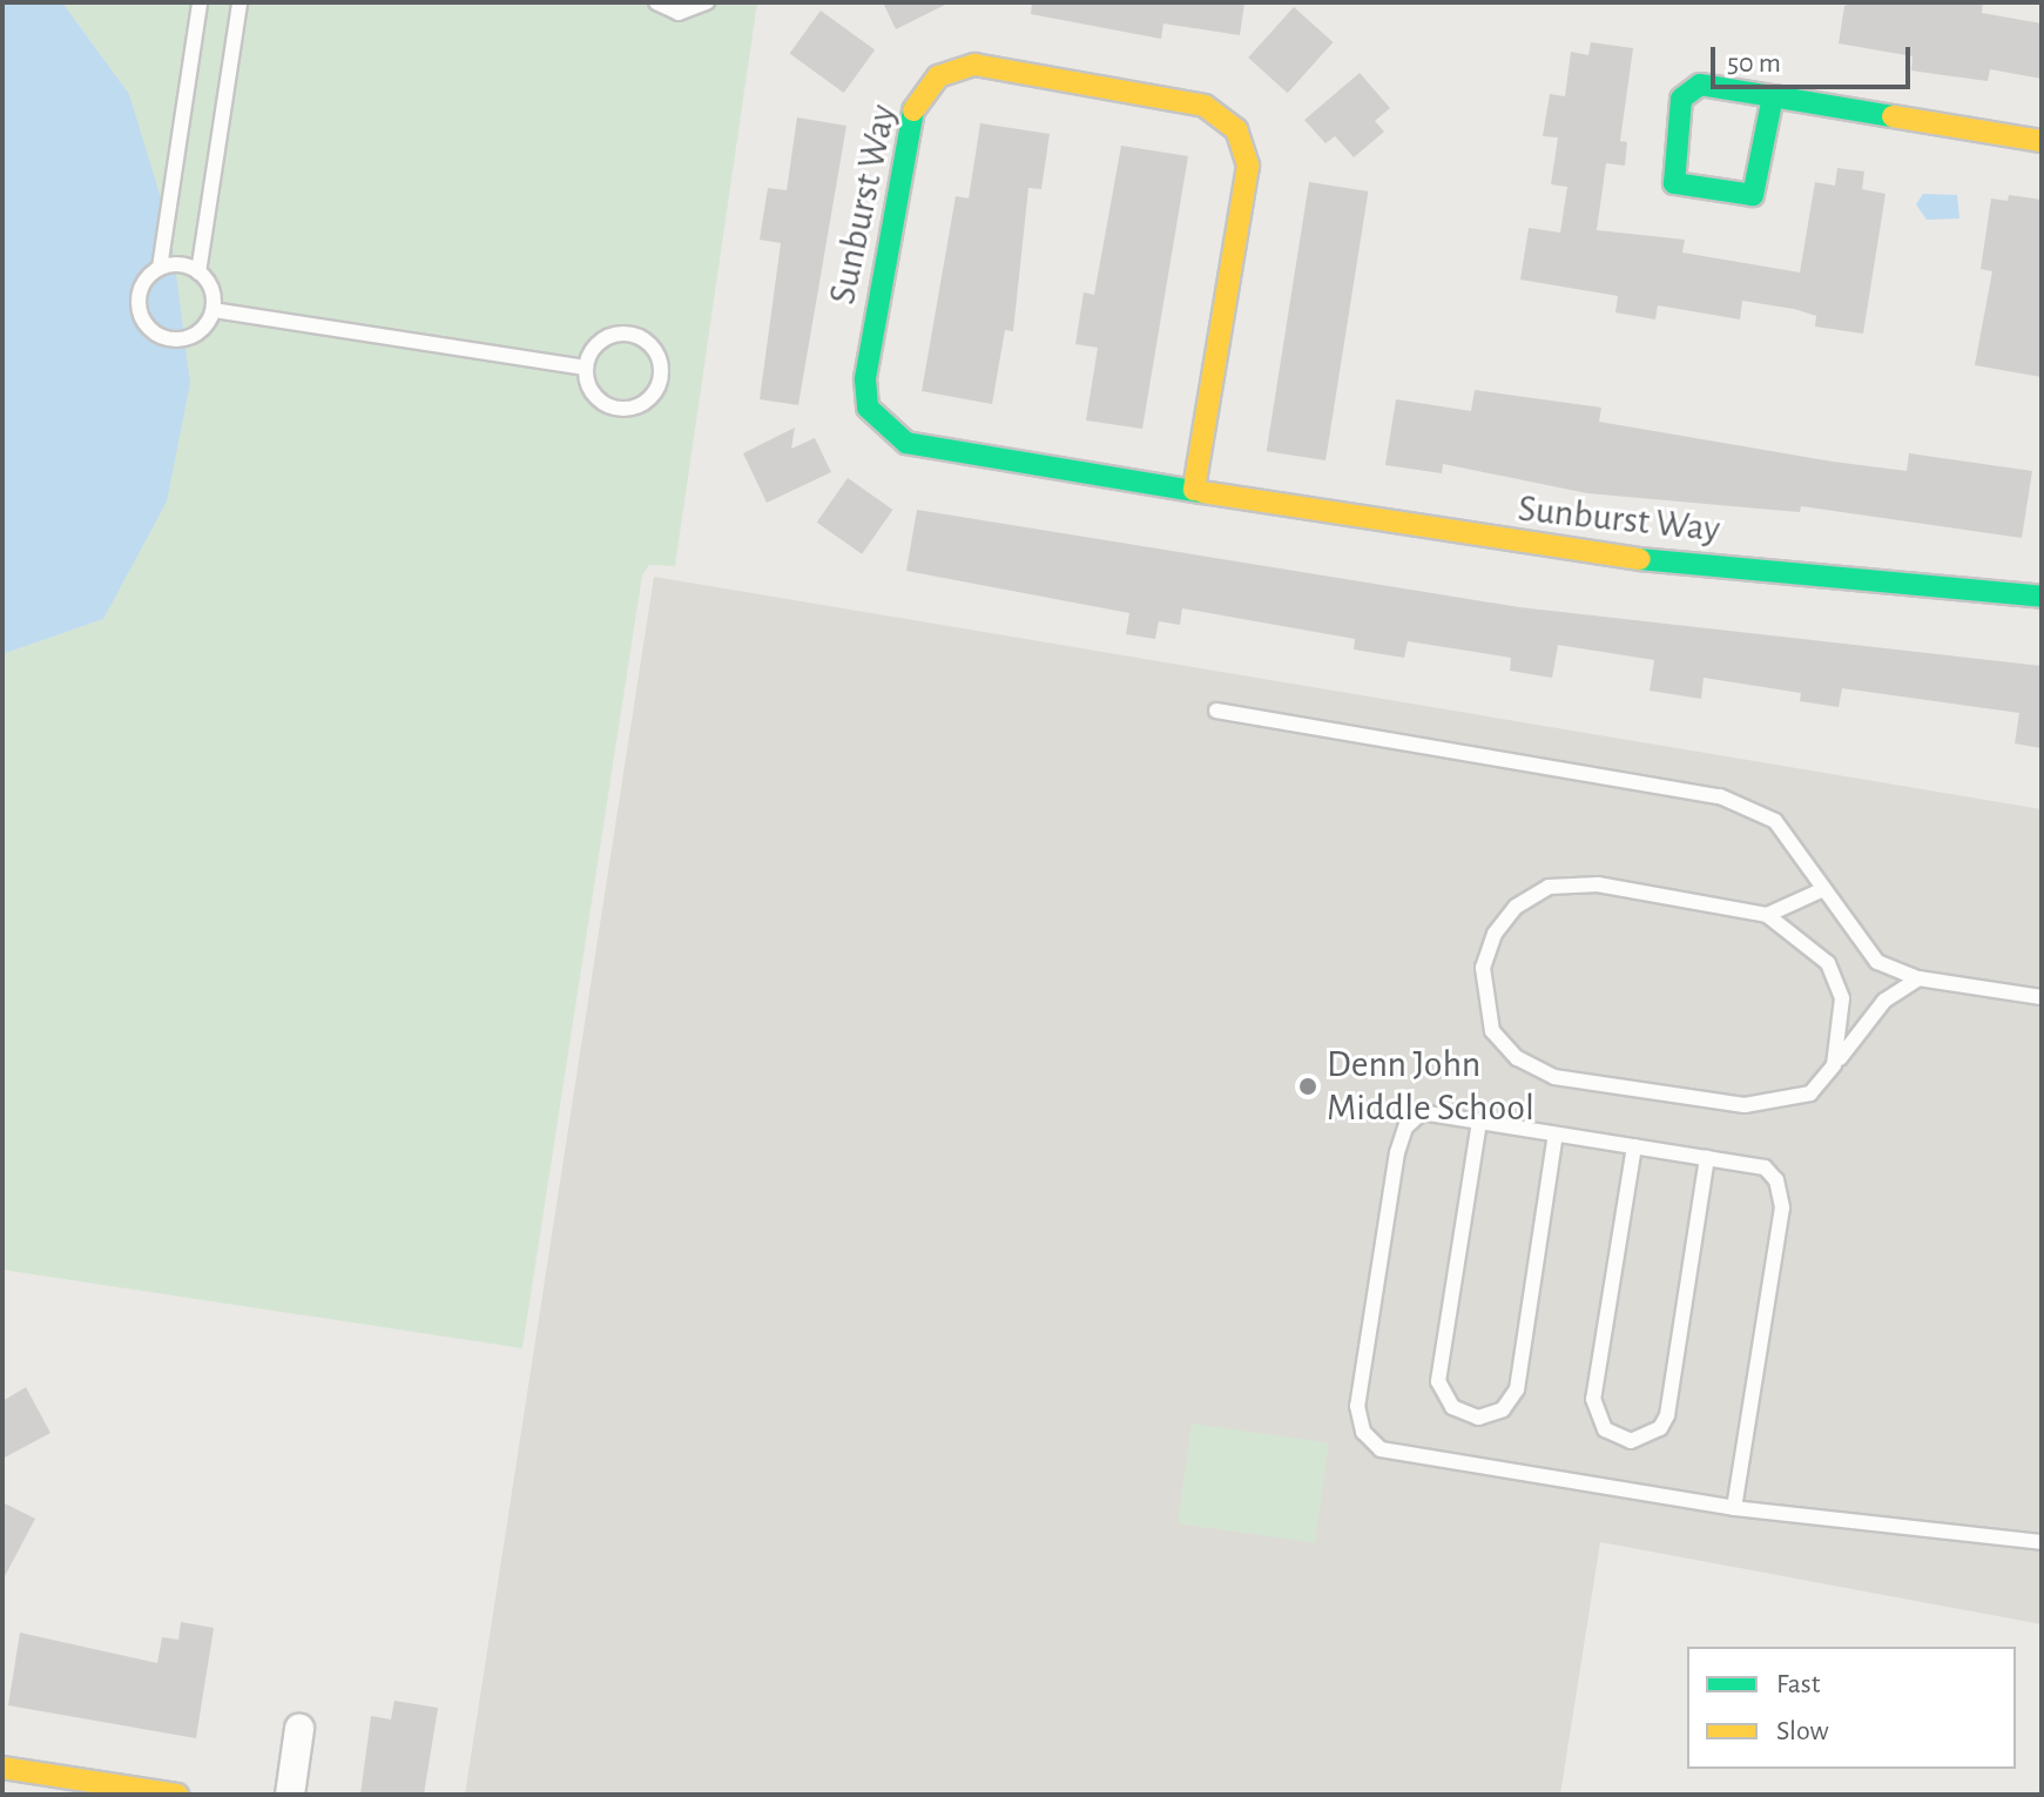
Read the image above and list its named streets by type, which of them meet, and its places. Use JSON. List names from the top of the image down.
{
  "streets": {
    "street": ["Sunburst Way"]
  },
  "places": ["Denn John Middle School"],
  "legend": ["Fast", "Slow"],
  "scale_bar": "50 m"
}
